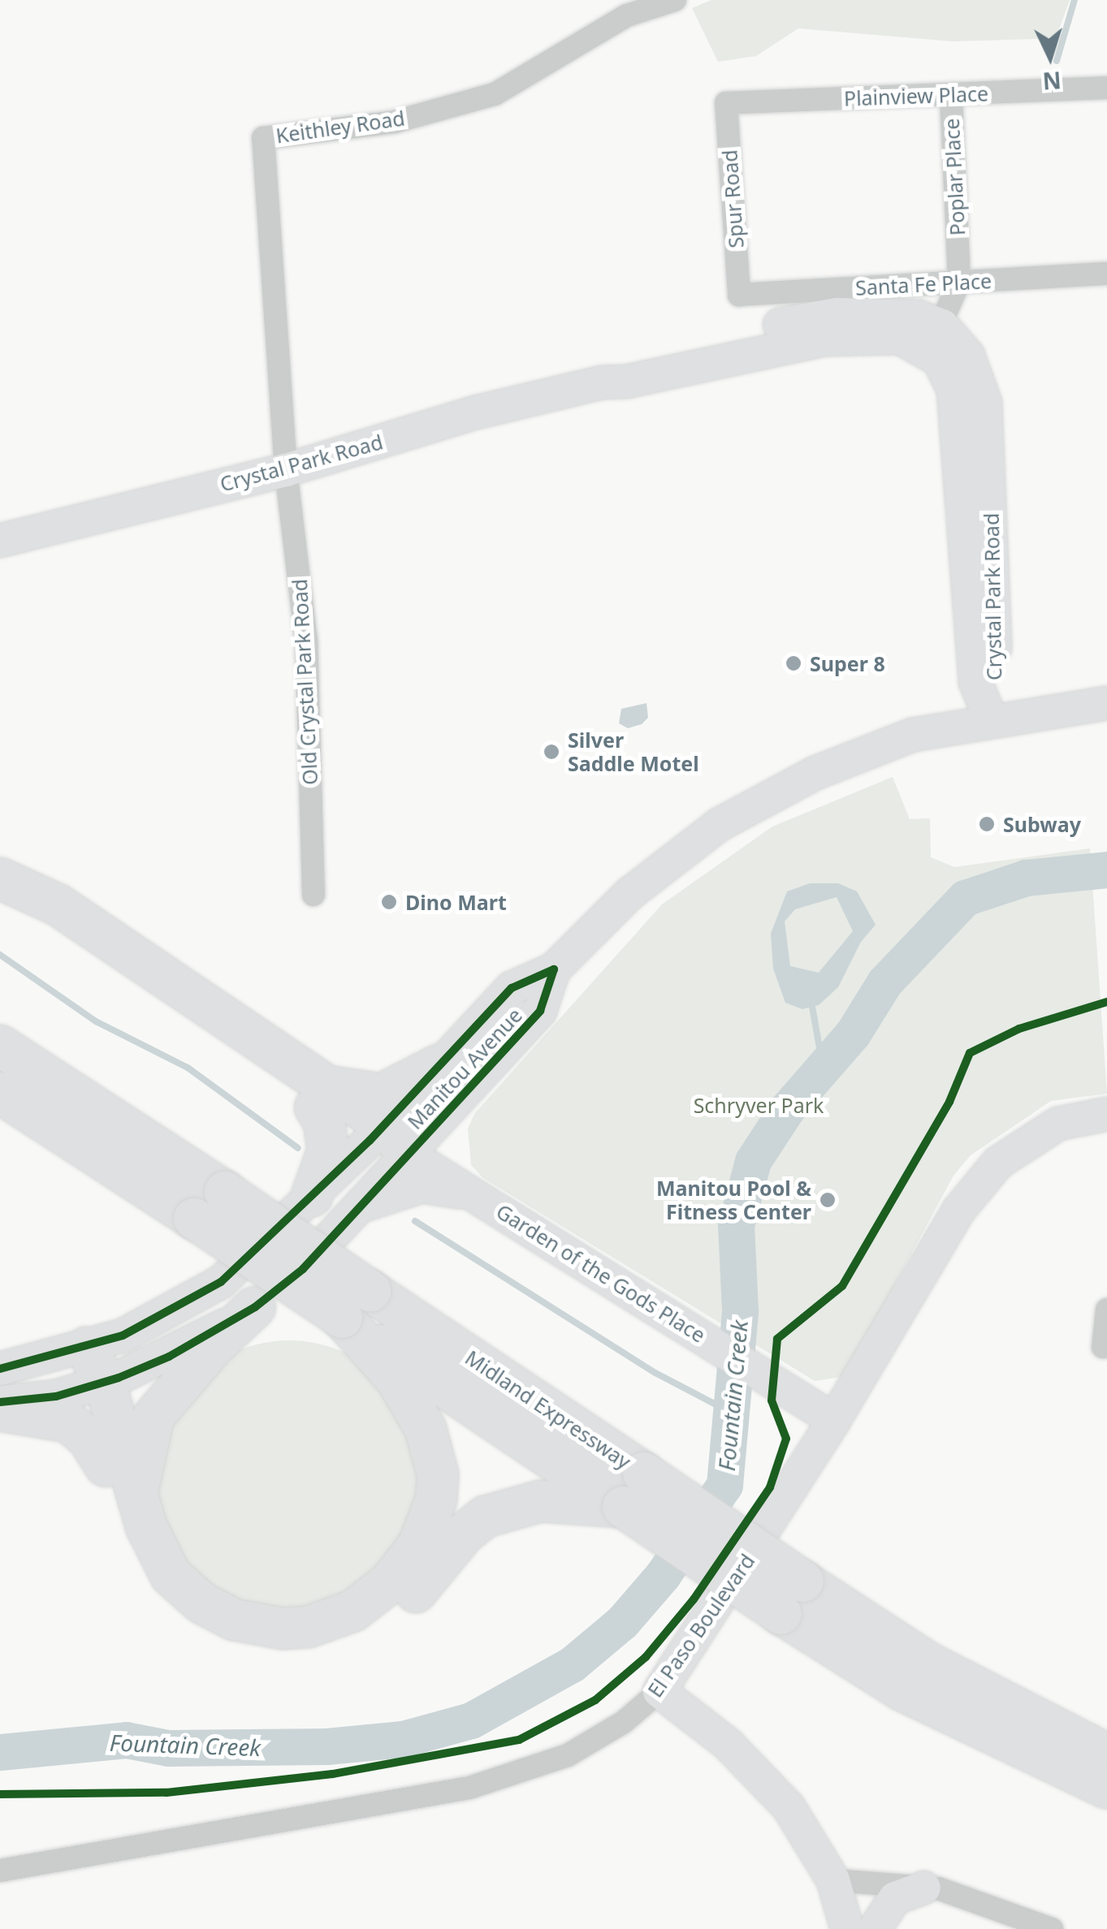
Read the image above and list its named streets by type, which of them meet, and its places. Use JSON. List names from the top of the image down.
{
  "streets": {
    "highway": ["Midland Expressway"],
    "street": [
      "Plainview Place",
      "Keithley Road",
      "Poplar Place",
      "Spur Road",
      "Santa Fe Place",
      "Crystal Park Road",
      "Old Crystal Park Road",
      "Manitou Avenue",
      "Garden of the Gods Place",
      "El Paso Boulevard"
    ]
  },
  "crossings": [
    ["Plainview Place", "Poplar Place"],
    ["Plainview Place", "Spur Road"],
    ["Keithley Road", "Crystal Park Road"],
    ["Keithley Road", "Old Crystal Park Road"],
    ["Poplar Place", "Santa Fe Place"],
    ["Poplar Place", "Crystal Park Road"],
    ["Spur Road", "Santa Fe Place"],
    ["Crystal Park Road", "Old Crystal Park Road"],
    ["Crystal Park Road", "Manitou Avenue"],
    ["Manitou Avenue", "Garden of the Gods Place"],
    ["Garden of the Gods Place", "El Paso Boulevard"]
  ],
  "water": ["Fountain Creek"],
  "parks": ["Schryver Park"],
  "places": [
    "Super 8",
    "Silver Saddle Motel",
    "Subway",
    "Dino Mart",
    "Manitou Pool & Fitness Center"
  ],
  "north": "bottom"
}
